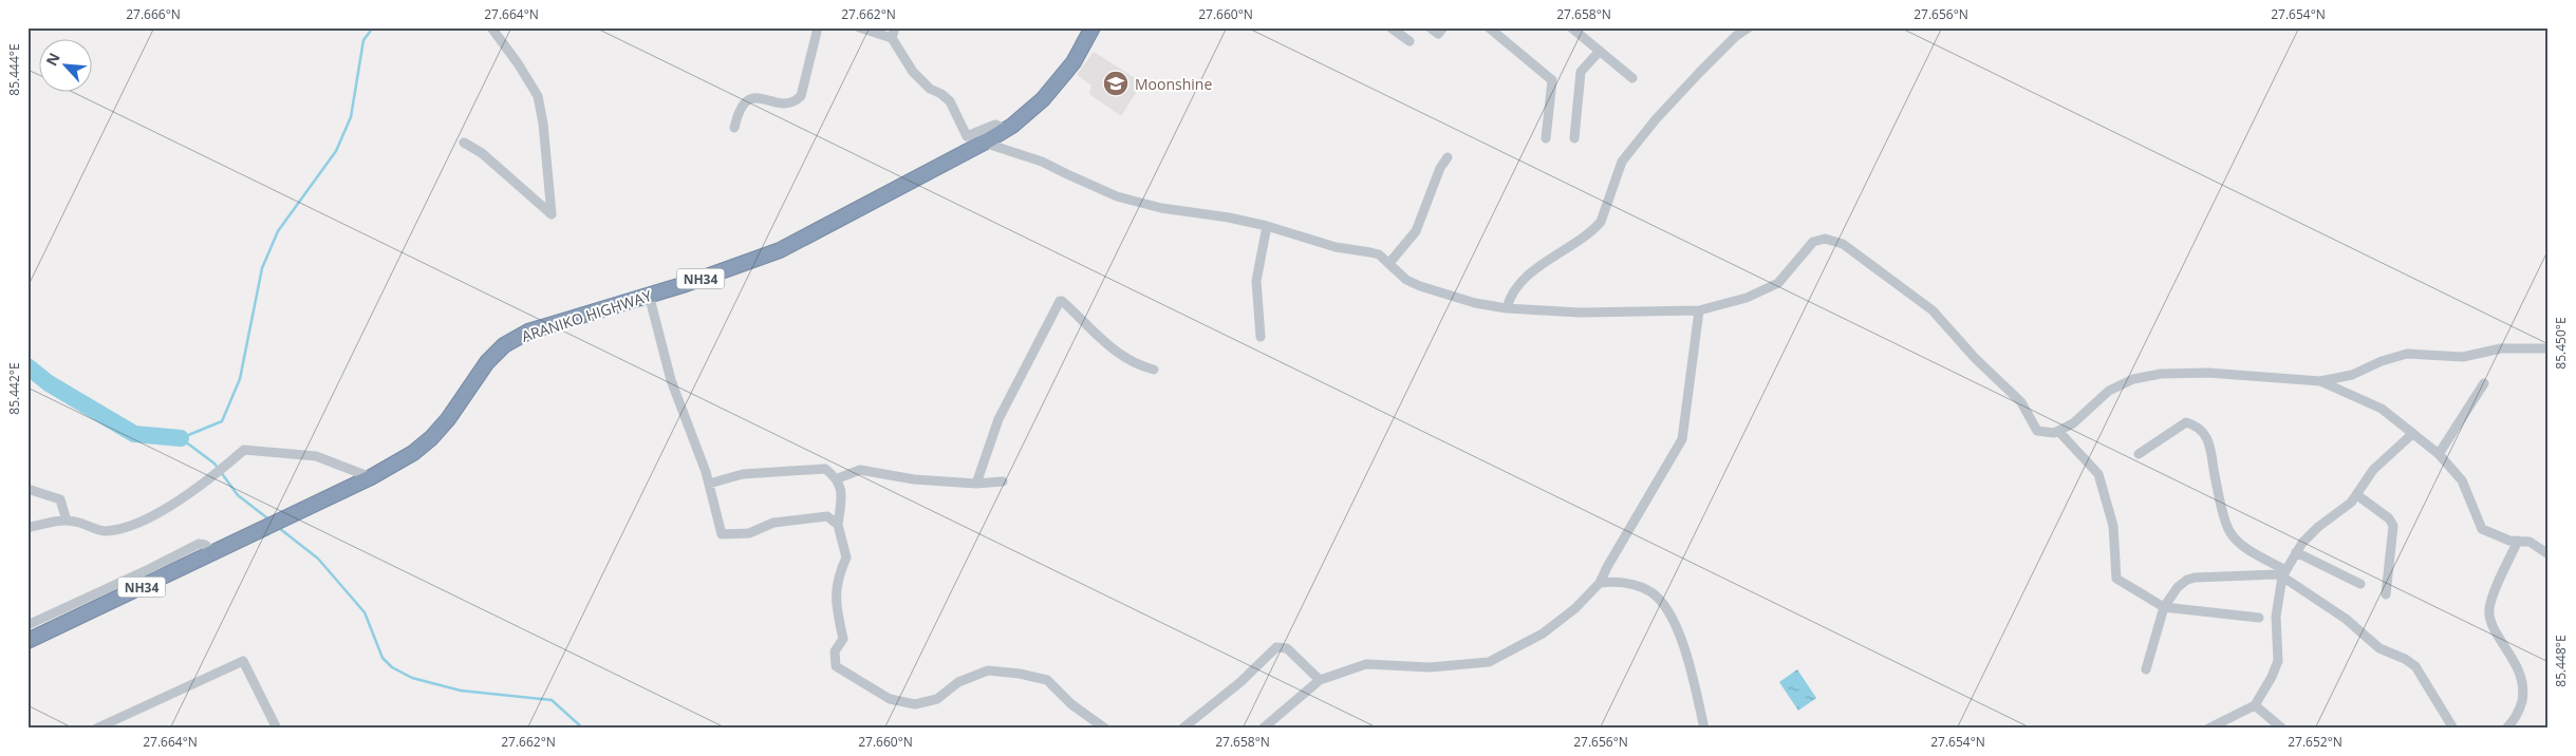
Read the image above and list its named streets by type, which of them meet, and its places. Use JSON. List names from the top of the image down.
{
  "streets": {
    "highway": ["NH34", "ARANIKO HIGHWAY"]
  },
  "places": {
    "school or university": ["Moonshine"]
  },
  "north": "top left",
  "coordinates": [
    "27.666°N",
    "27.664°N",
    "27.662°N",
    "27.660°N",
    "27.658°N",
    "27.656°N",
    "27.654°N",
    "85.444°E",
    "85.450°E",
    "85.442°E",
    "85.448°E",
    "27.652°N"
  ]
}
